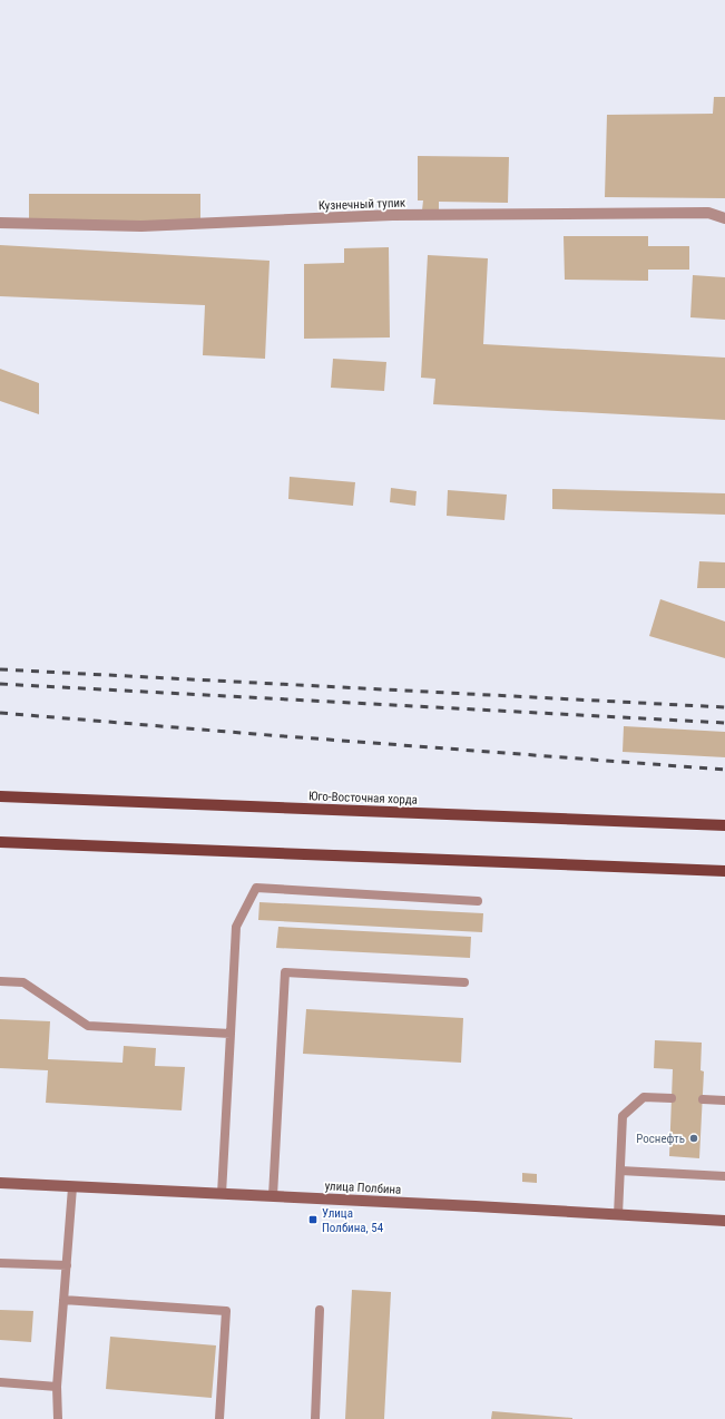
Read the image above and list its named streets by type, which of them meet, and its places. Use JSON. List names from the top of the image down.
{
  "streets": {
    "main road": ["Юго-Восточная хорда", "улица Полбина"],
    "street": ["Кузнечный тупик"]
  },
  "places": {
    "other": ["Роснефть"],
    "transit": ["Улица Полбина, 54"]
  }
}
